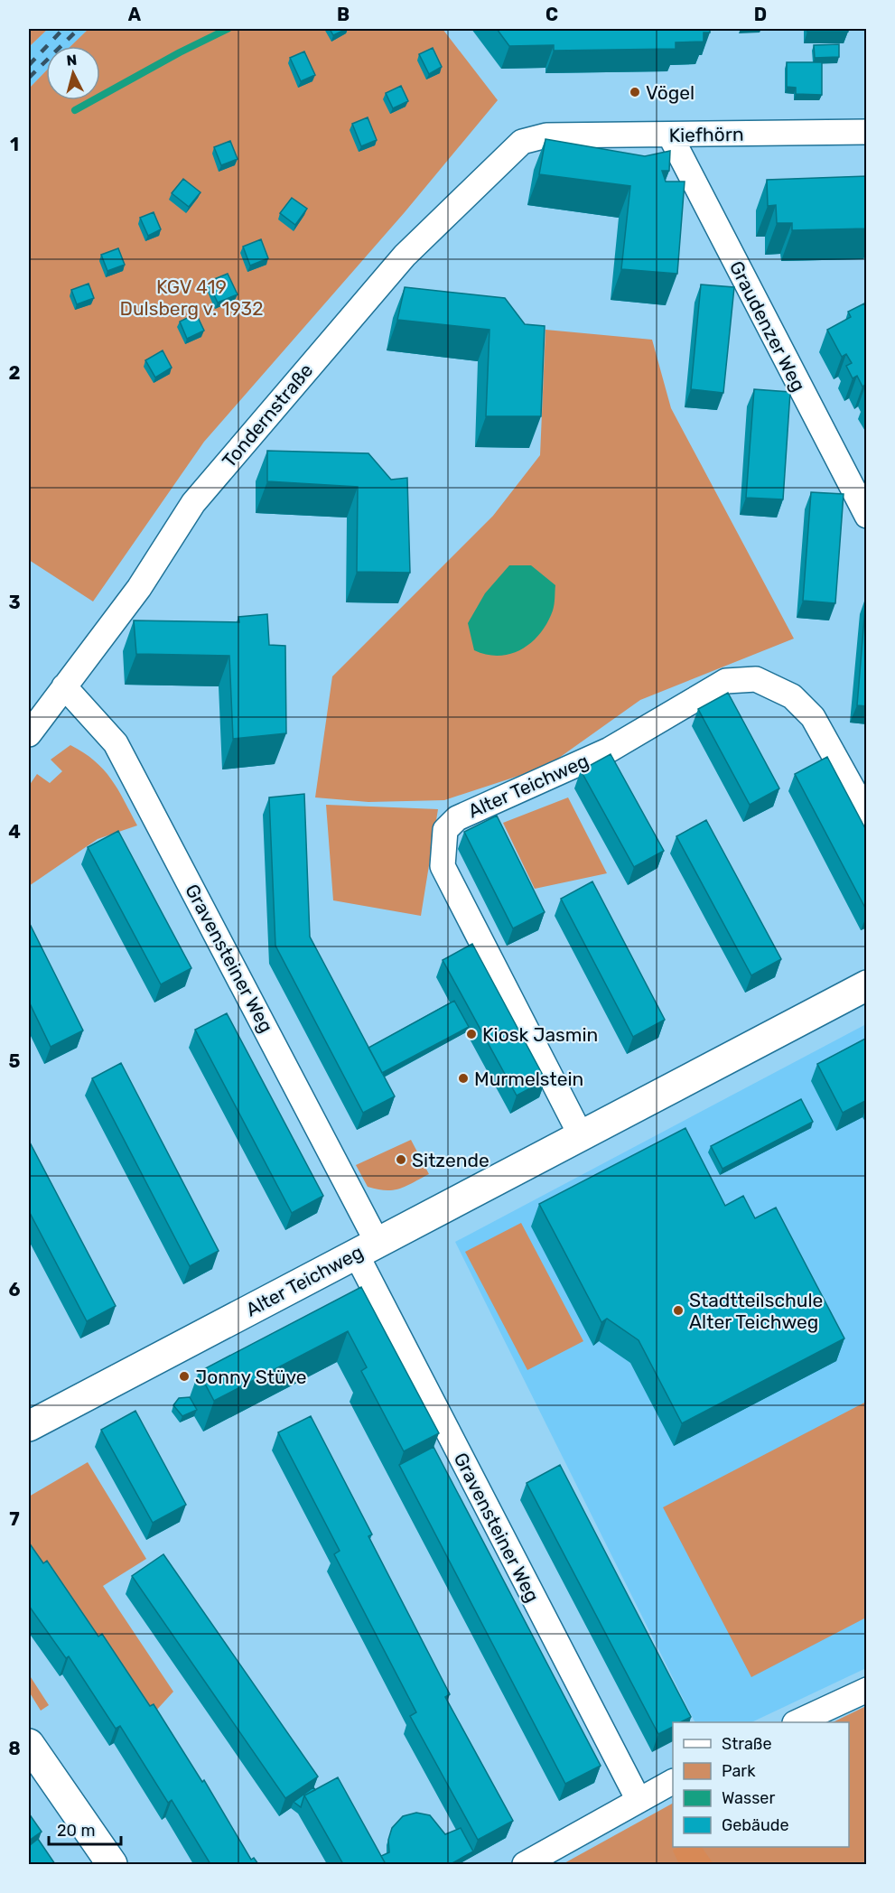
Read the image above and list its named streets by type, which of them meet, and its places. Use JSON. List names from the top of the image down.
{
  "streets": {
    "street": [
      "Kiefhörn",
      "Graudenzer Weg",
      "Tondernstraße",
      "Alter Teichweg",
      "Gravensteiner Weg"
    ]
  },
  "crossings": [
    ["Kiefhörn", "Graudenzer Weg"],
    ["Kiefhörn", "Tondernstraße"],
    ["Tondernstraße", "Gravensteiner Weg"],
    ["Alter Teichweg", "Gravensteiner Weg"]
  ],
  "parks": ["KGV 419 Dulsberg v. 1932"],
  "places": [
    "Vögel",
    "Kiosk Jasmin",
    "Murmelstein",
    "Sitzende",
    "Stadtteilschule Alter Teichweg",
    "Jonny Stüve"
  ],
  "legend": [
    "Straße",
    "Park",
    "Wasser",
    "Gebäude"
  ],
  "scale_bar": "20 m",
  "north": "top",
  "grid": {
    "columns": [
      "A",
      "B",
      "C",
      "D"
    ],
    "rows": [
      "1",
      "2",
      "3",
      "4",
      "5",
      "6",
      "7",
      "8"
    ]
  }
}
